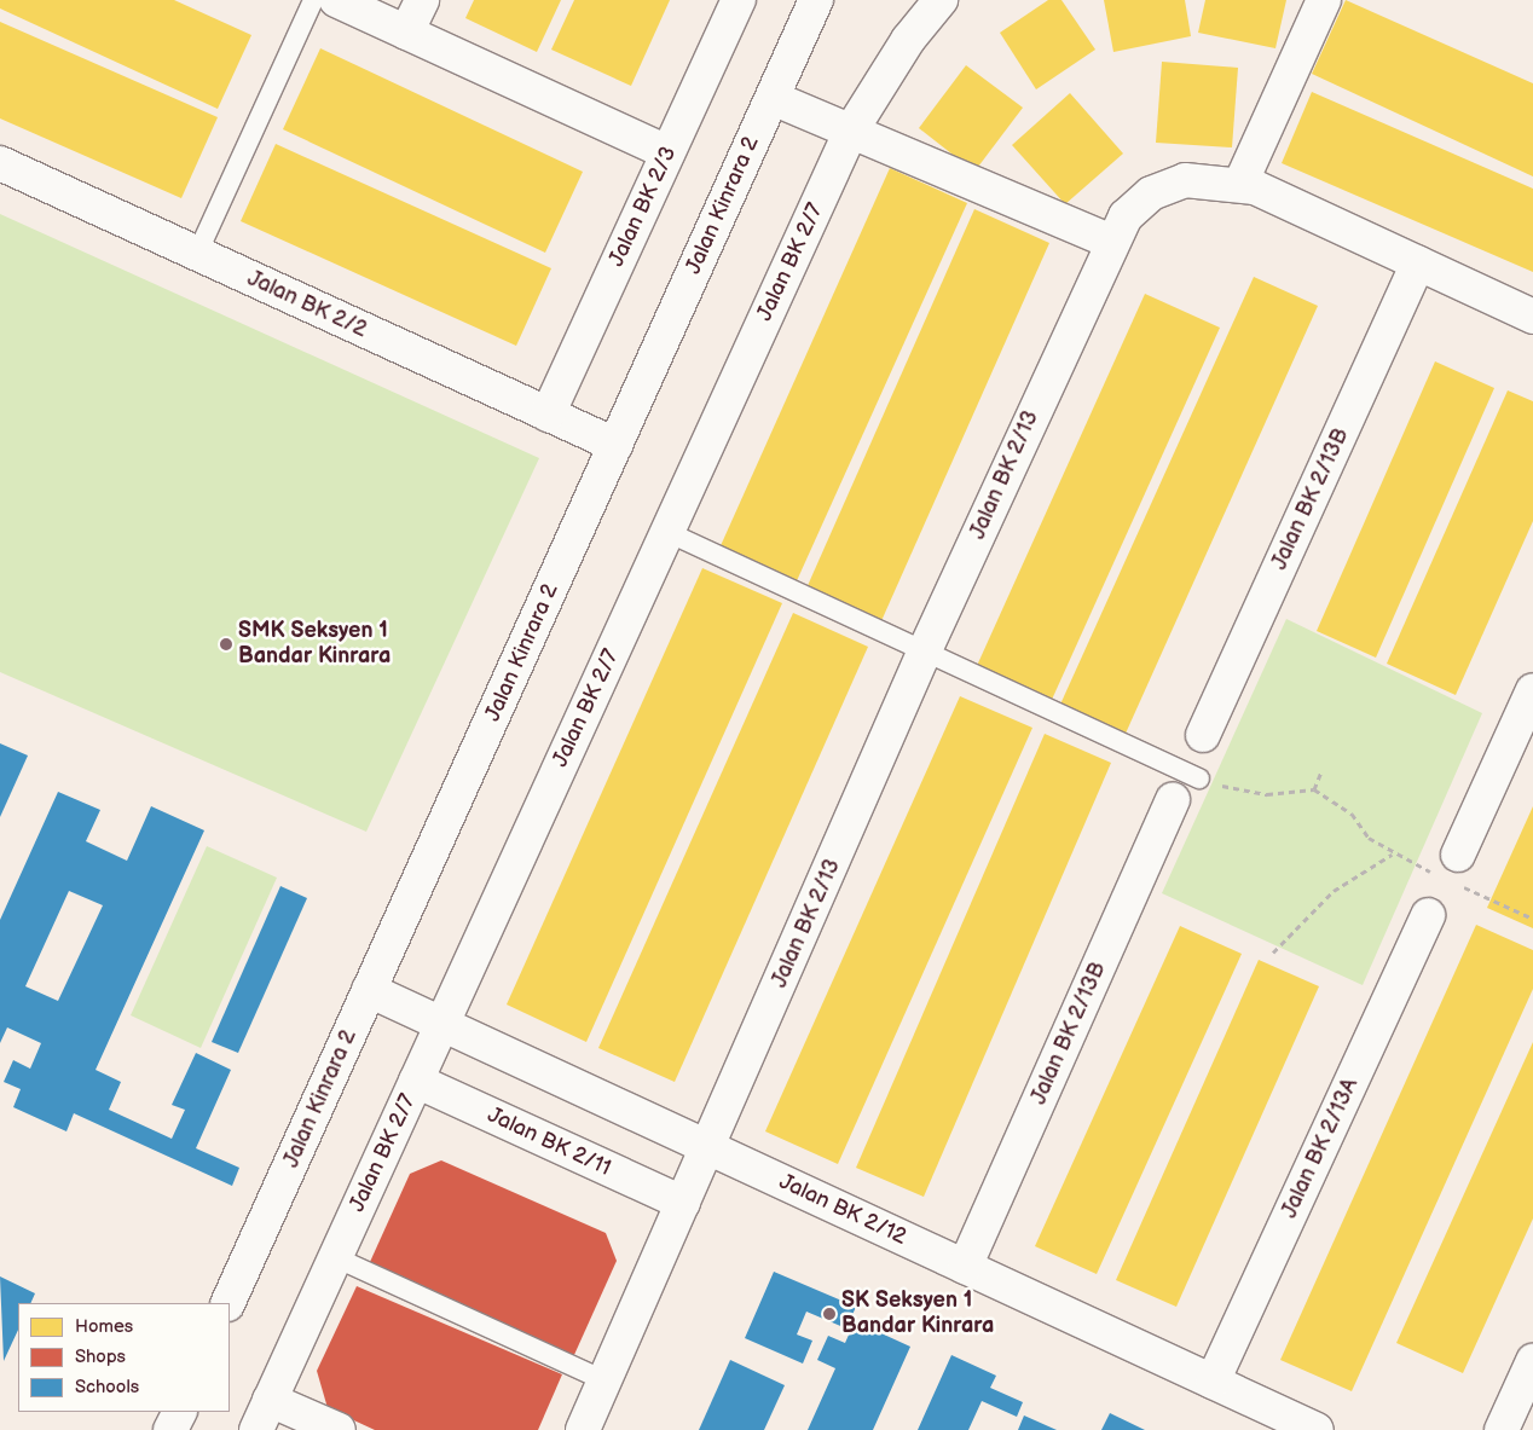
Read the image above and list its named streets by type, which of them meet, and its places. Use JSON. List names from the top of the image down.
{
  "streets": {
    "street": [
      "Jalan Kinrara 2",
      "Jalan BK 2/3",
      "Jalan BK 2/7",
      "Jalan BK 2/2",
      "Jalan BK 2/13",
      "Jalan BK 2/13B",
      "Jalan BK 2/11",
      "Jalan BK 2/13A",
      "Jalan BK 2/12"
    ]
  },
  "crossings": [
    ["Jalan Kinrara 2", "Jalan BK 2/2"],
    ["Jalan Kinrara 2", "Jalan BK 2/12"],
    ["Jalan BK 2/3", "Jalan BK 2/2"],
    ["Jalan BK 2/7", "Jalan BK 2/11"],
    ["Jalan BK 2/7", "Jalan BK 2/12"],
    ["Jalan BK 2/13", "Jalan BK 2/13B"],
    ["Jalan BK 2/13", "Jalan BK 2/12"],
    ["Jalan BK 2/13B", "Jalan BK 2/12"],
    ["Jalan BK 2/13A", "Jalan BK 2/12"]
  ],
  "places": ["SMK Seksyen 1 Bandar Kinrara", "SK Seksyen 1 Bandar Kinrara"],
  "legend": ["Homes", "Shops", "Schools"]
}
